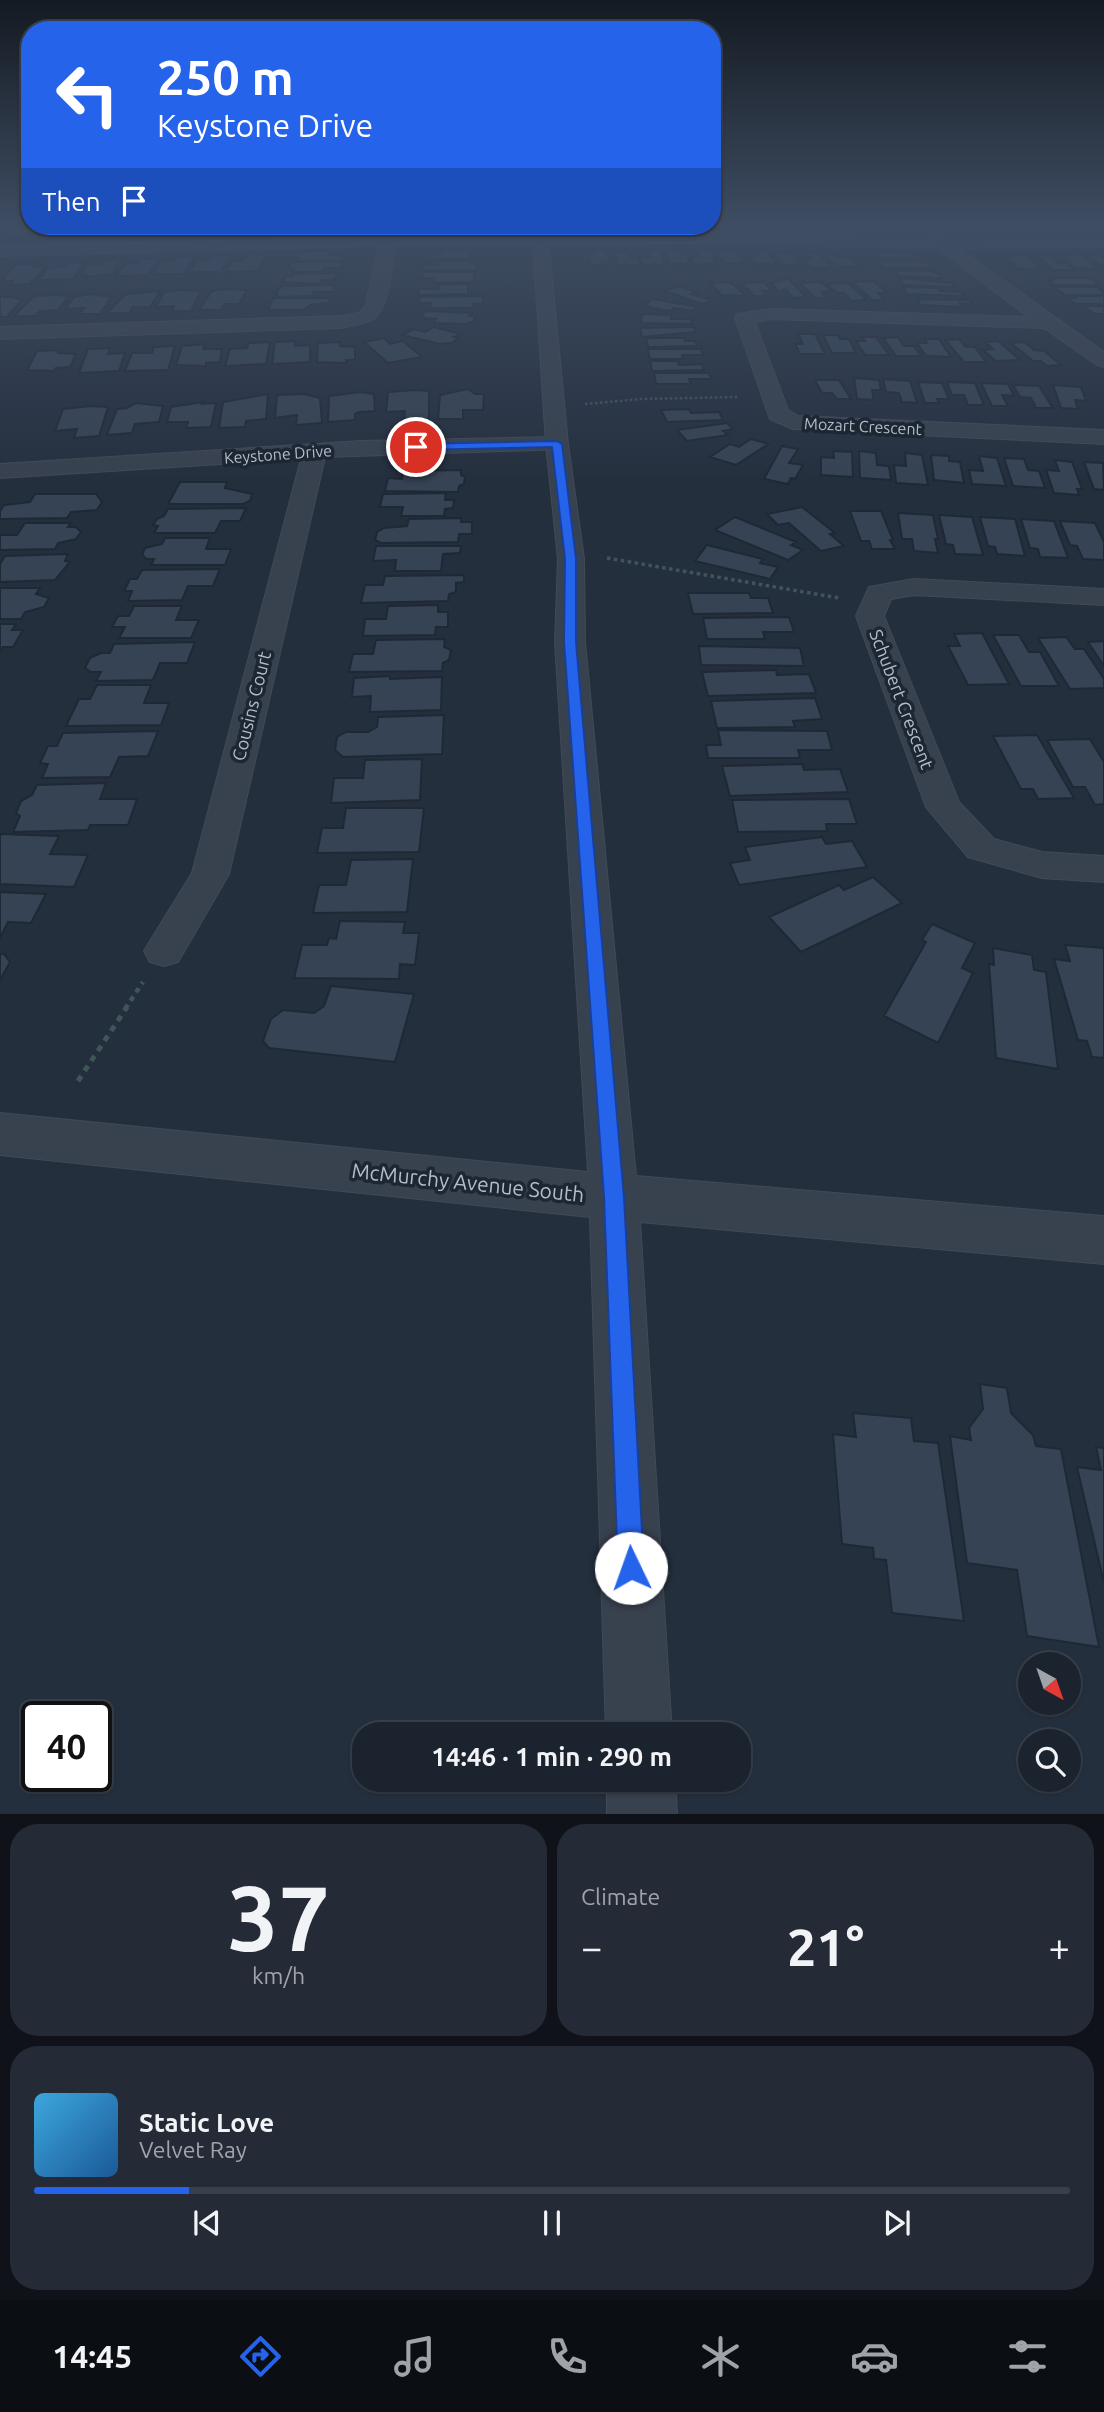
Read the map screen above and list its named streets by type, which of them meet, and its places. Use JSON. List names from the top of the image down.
{
  "streets": {
    "street": [
      "Mozart Crescent",
      "Keystone Drive",
      "Schubert Crescent",
      "Cousins Court",
      "McMurchy Avenue South"
    ]
  },
  "crossings": [
    ["Keystone Drive", "Cousins Court"]
  ],
  "north": "bottom right",
  "page": {
    "turn": ["250 m", "Keystone Drive"],
    "then": "Then",
    "limit": "40",
    "trip": "14:46 · 1 min · 290 m",
    "tile": [
      ["37", "km/h"],
      "Climate"
    ],
    "heat": ["−", "21°", "+"],
    "song": ["Static Love", "Velvet Ray"],
    "tabs": "14:45"
  }
}
